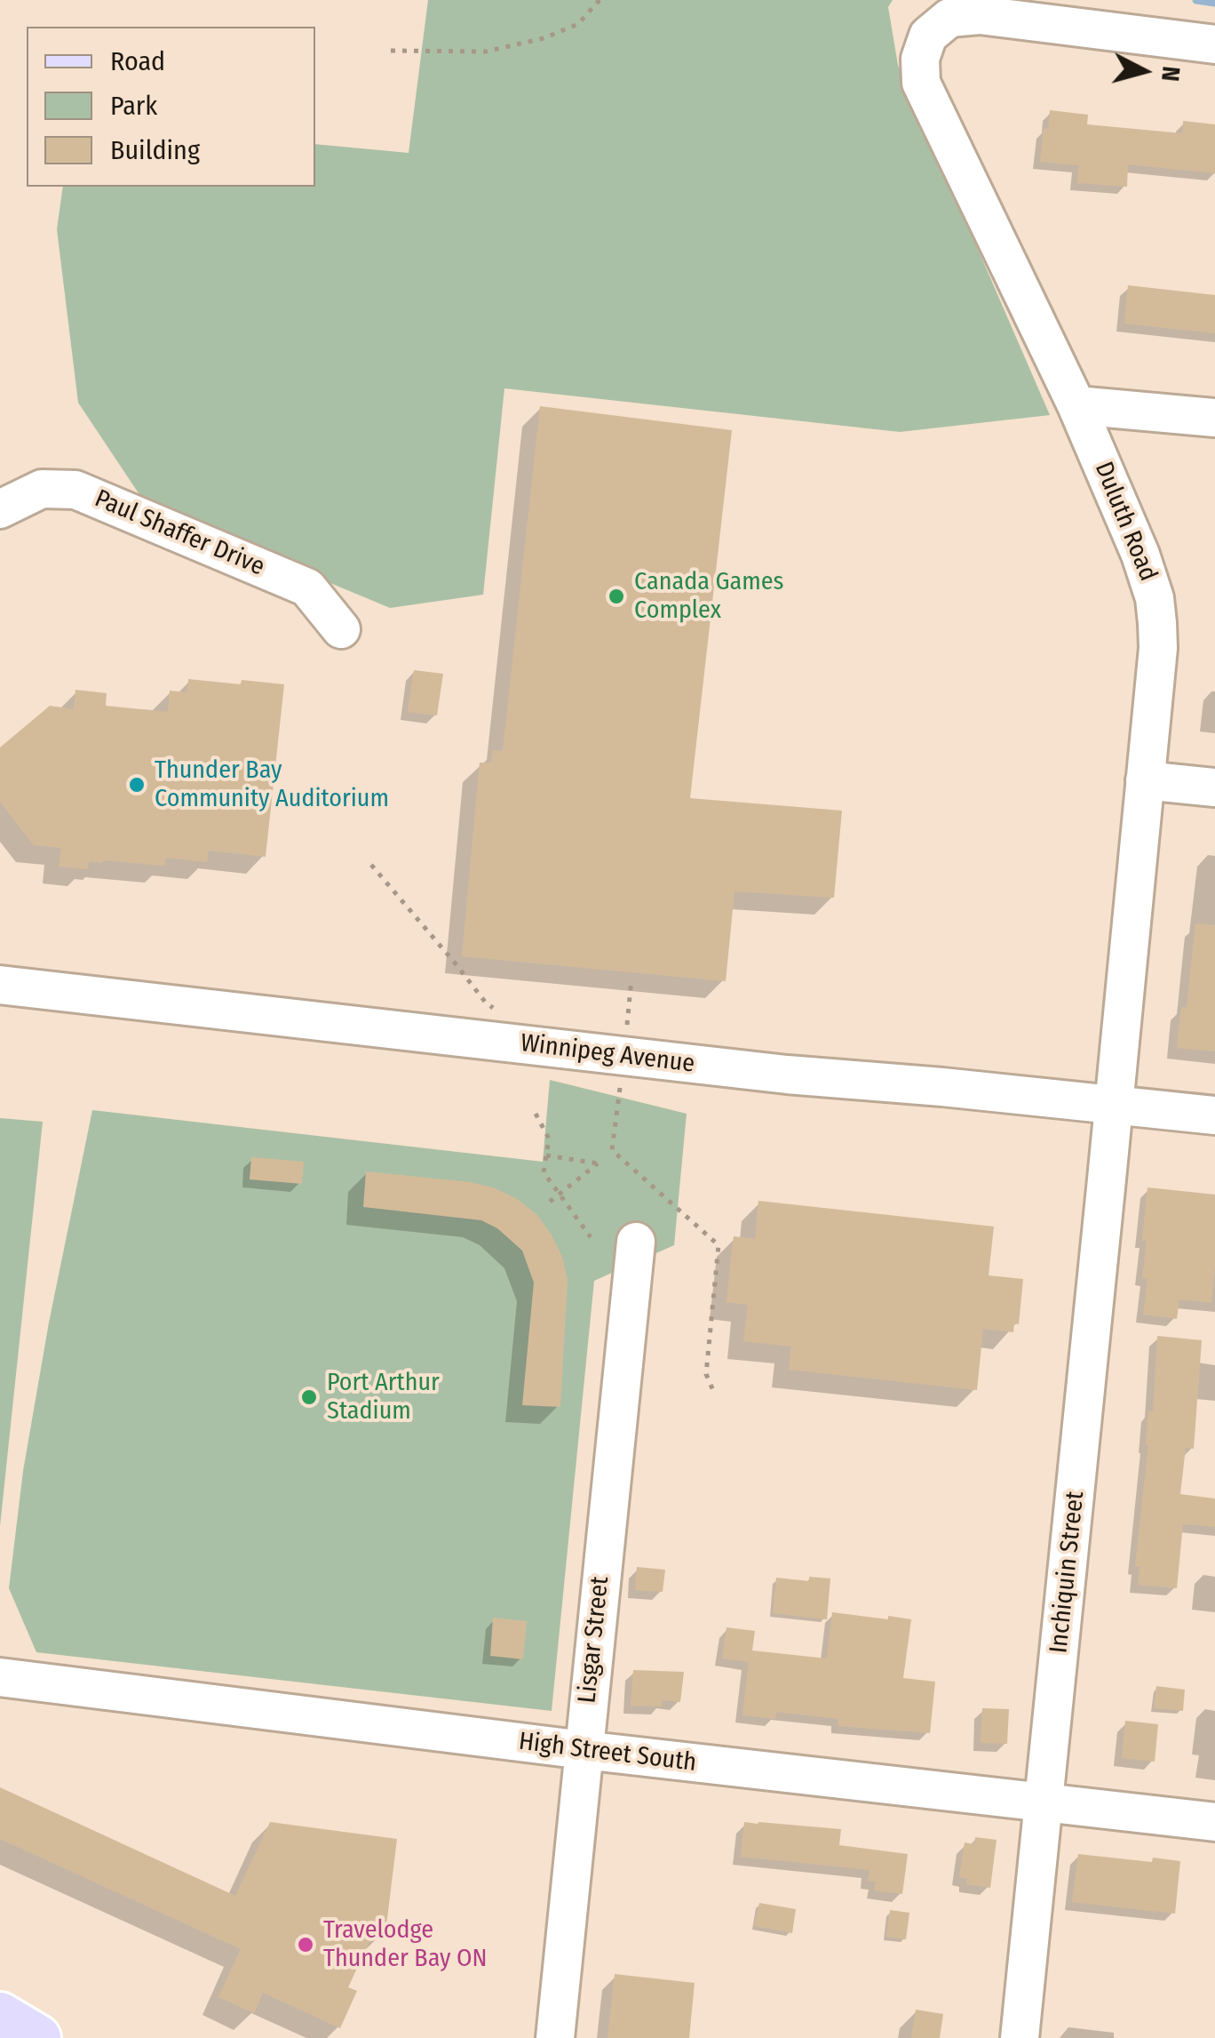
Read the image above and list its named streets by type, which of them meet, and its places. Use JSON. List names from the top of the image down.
{
  "streets": {
    "street": [
      "Duluth Road",
      "Paul Shaffer Drive",
      "Winnipeg Avenue",
      "Inchiquin Street",
      "Lisgar Street",
      "High Street South"
    ]
  },
  "crossings": [
    ["Duluth Road", "Winnipeg Avenue"],
    ["Duluth Road", "Inchiquin Street"],
    ["Winnipeg Avenue", "Inchiquin Street"],
    ["Inchiquin Street", "High Street South"],
    ["Lisgar Street", "High Street South"]
  ],
  "places": [
    "Canada Games Complex",
    "Thunder Bay Community Auditorium",
    "Port Arthur Stadium",
    "Travelodge Thunder Bay ON"
  ],
  "legend": ["Road", "Park", "Building"],
  "north": "right"
}
